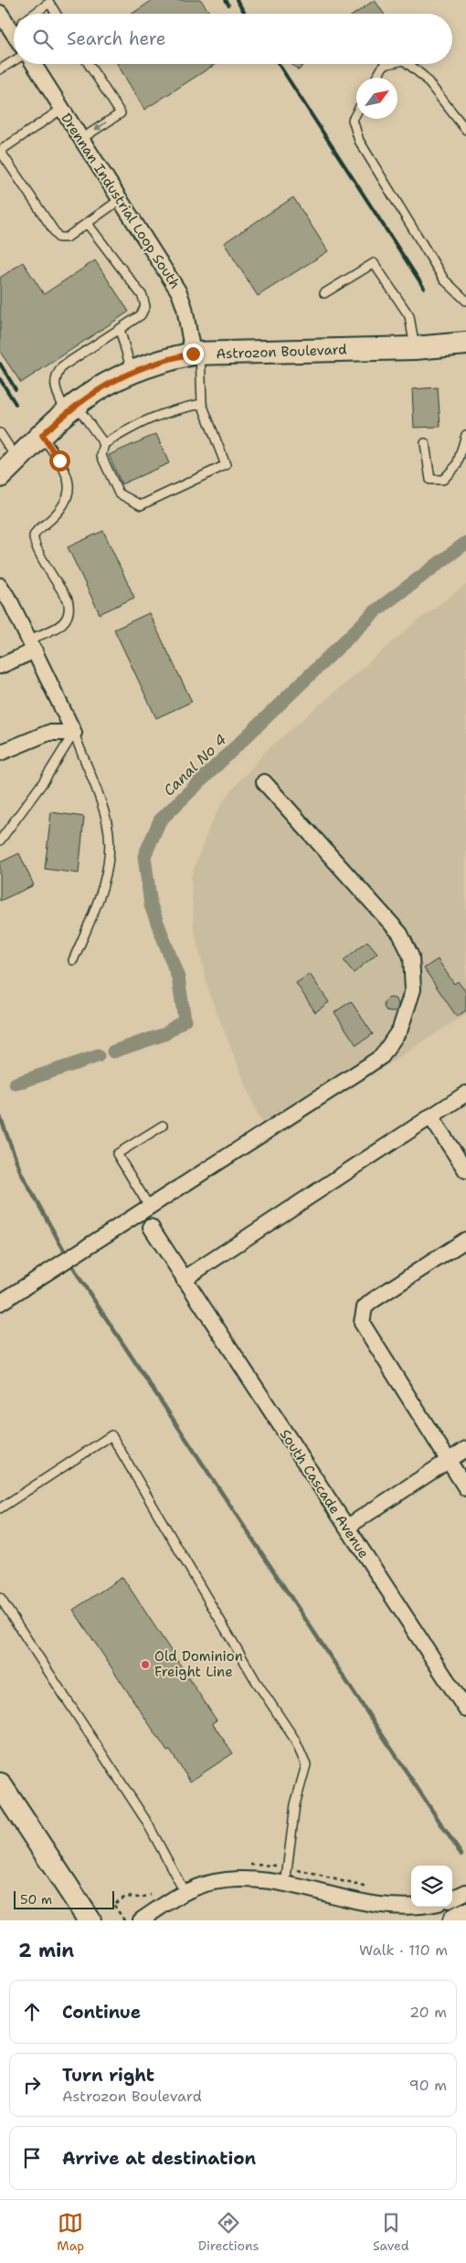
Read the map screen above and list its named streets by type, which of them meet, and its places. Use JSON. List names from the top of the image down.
{
  "streets": {
    "main road": ["Astrozon Boulevard"],
    "street": ["Drennan Industrial Loop South", "South Cascade Avenue"]
  },
  "crossings": [
    ["Drennan Industrial Loop South", "Astrozon Boulevard"]
  ],
  "water": ["Canal No 4"],
  "places": ["Old Dominion Freight Line"],
  "scale_bar": "50 m",
  "north": "top right",
  "page": {
    "search": "Search here",
    "scale": "50 m",
    "heading": ["2 min", "Walk · 110 m"],
    "list": [
      ["Continue", "20 m"],
      ["Turn right", "Astrozon Boulevard", "90 m"],
      "Arrive at destination"
    ],
    "nav": ["Map", "Directions", "Saved"]
  }
}
